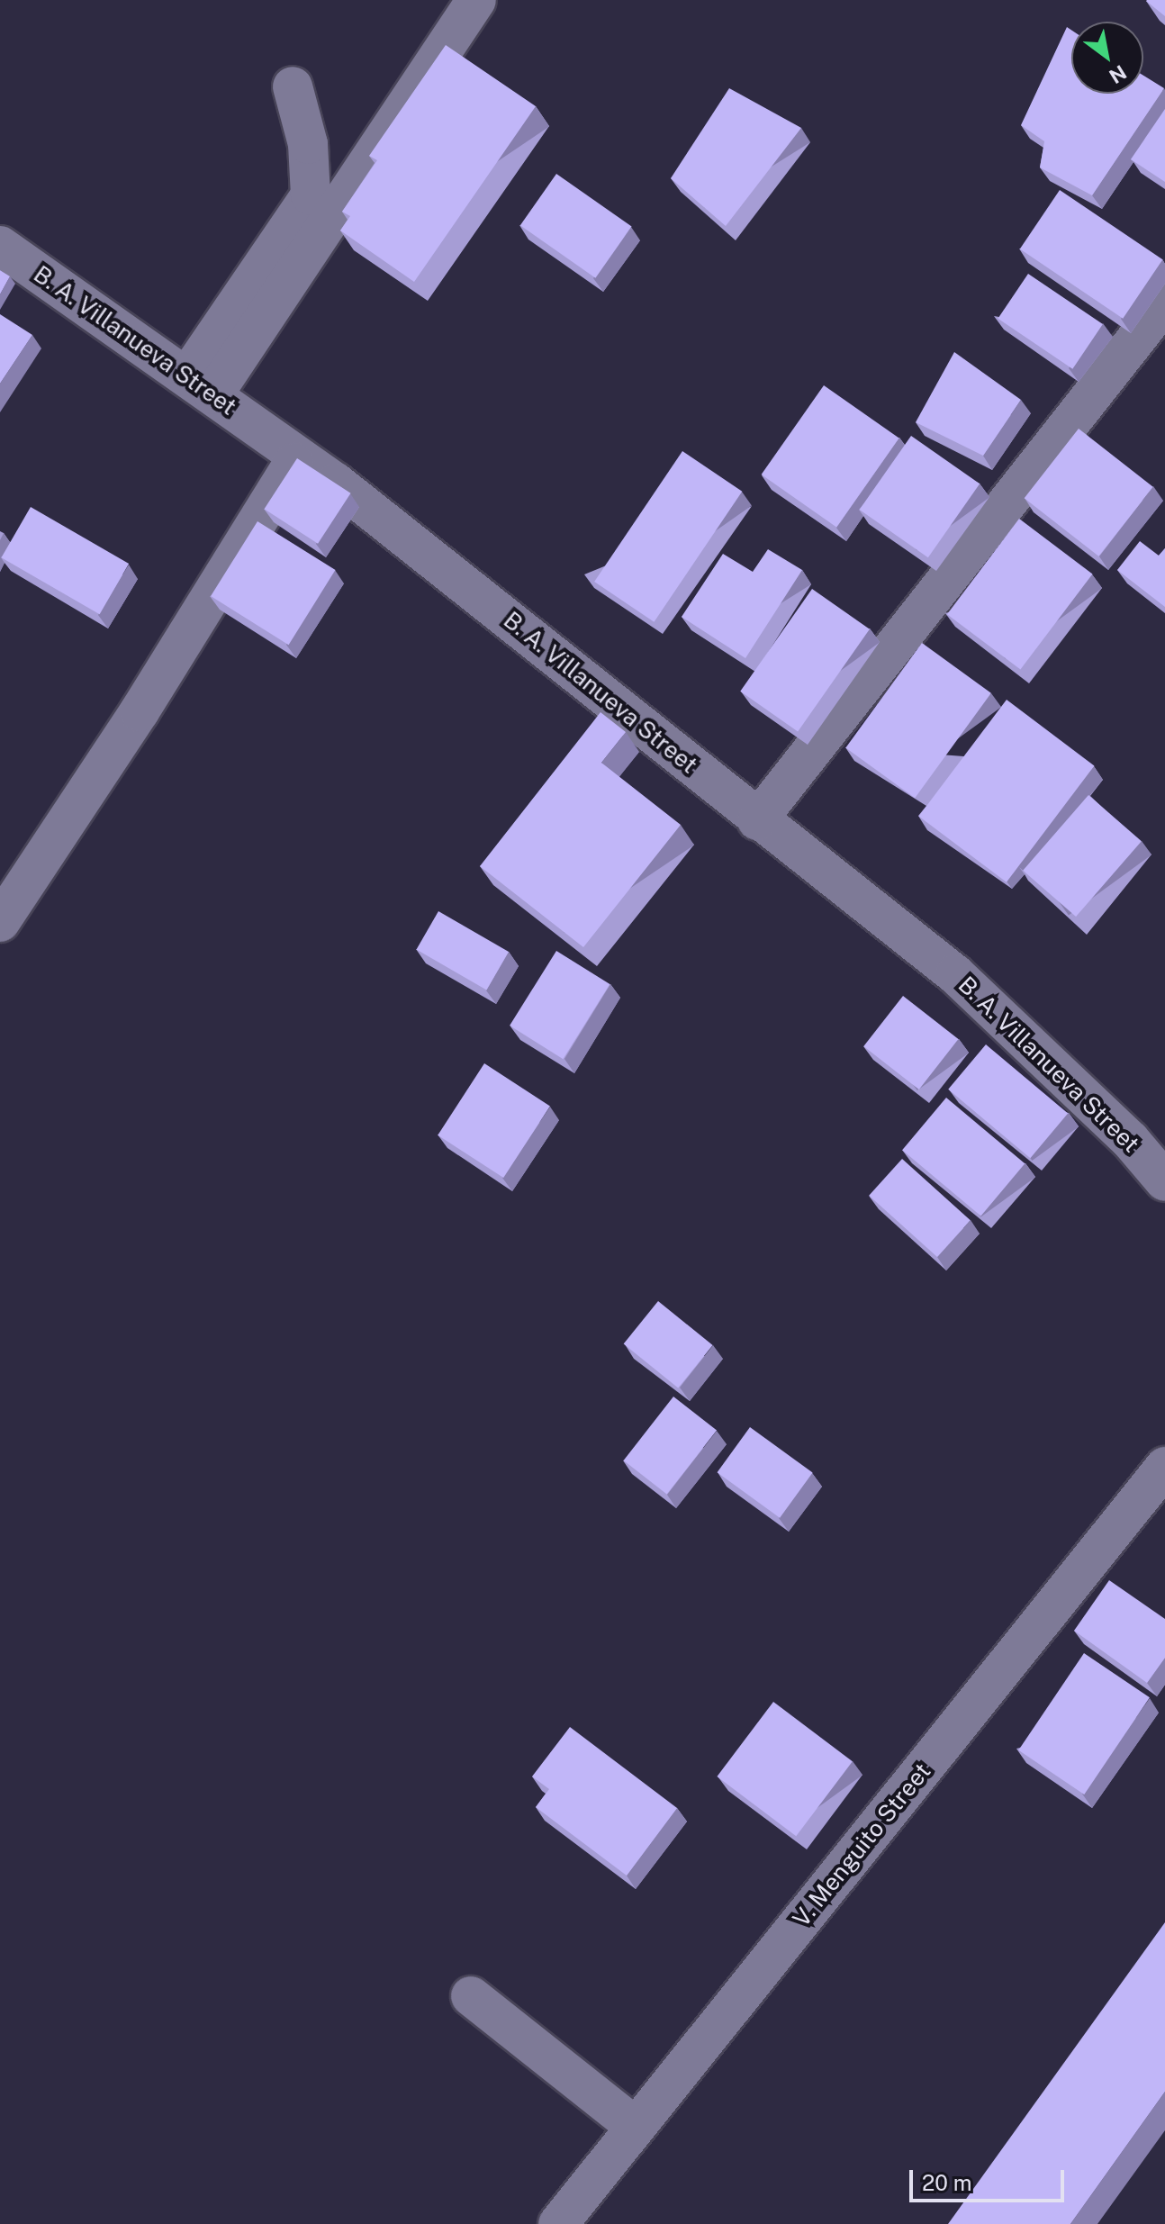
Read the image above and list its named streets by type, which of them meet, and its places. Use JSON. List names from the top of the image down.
{
  "streets": {
    "street": ["B. A. Villanueva Street", "V. Menguito Street"]
  },
  "scale_bar": "20 m",
  "north": "bottom right"
}
